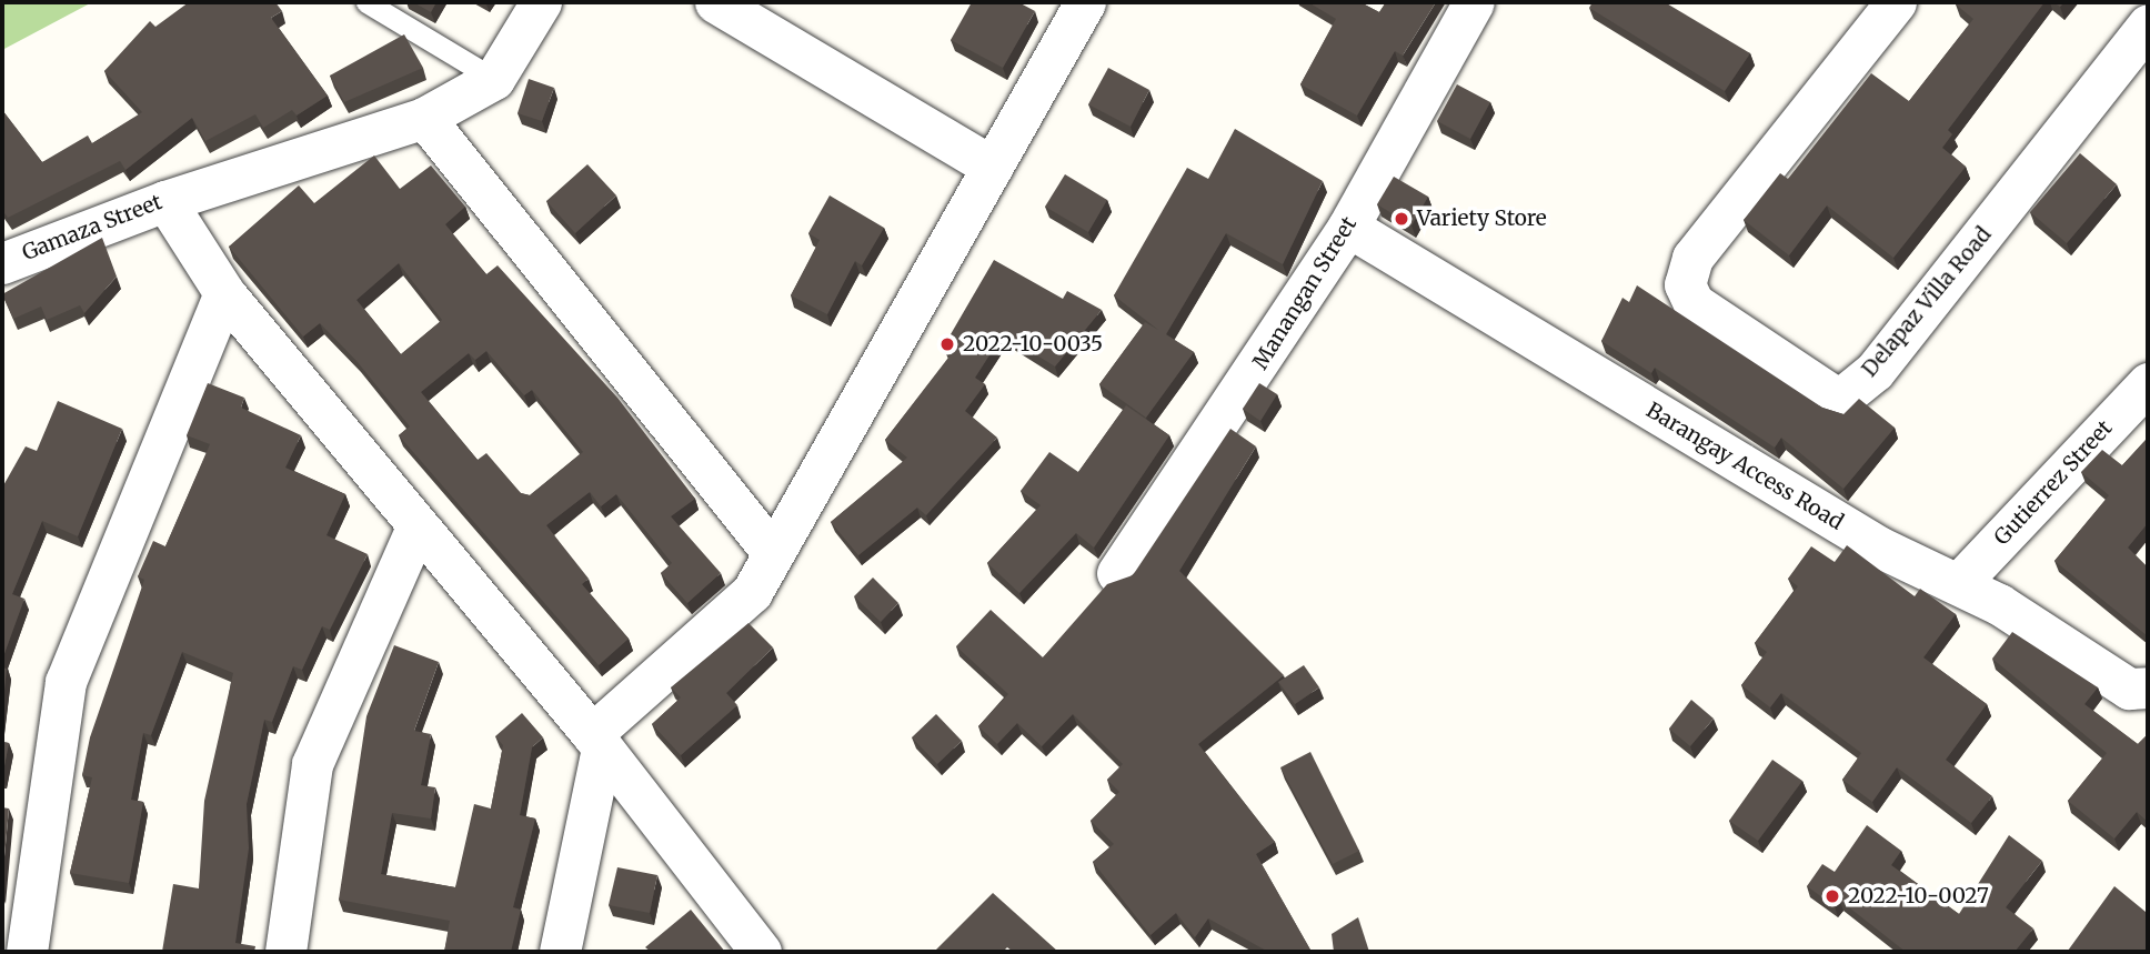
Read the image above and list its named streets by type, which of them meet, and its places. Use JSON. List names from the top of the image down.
{
  "streets": {
    "street": [
      "Gamaza Street",
      "Manangan Street",
      "Delapaz Villa Road",
      "Barangay Access Road",
      "Gutierrez Street"
    ]
  },
  "crossings": [
    ["Manangan Street", "Barangay Access Road"],
    ["Barangay Access Road", "Gutierrez Street"]
  ],
  "places": ["Variety Store", "2022-10-0035", "2022-10-0027"]
}
